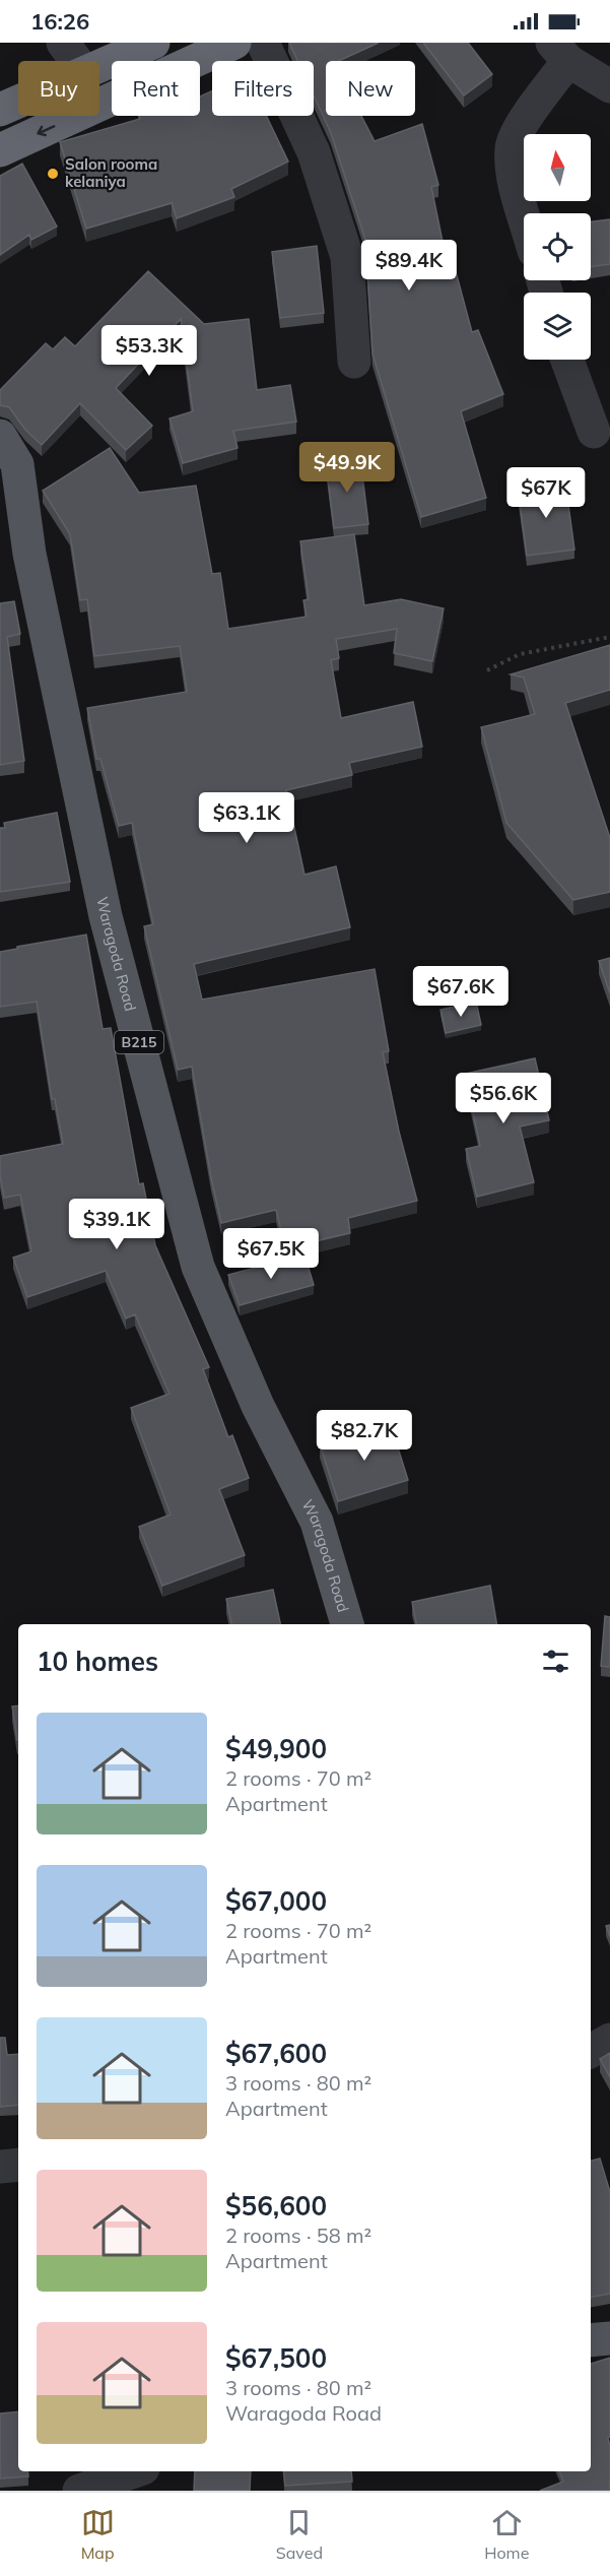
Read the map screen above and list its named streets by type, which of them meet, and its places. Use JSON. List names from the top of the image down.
{
  "streets": {
    "main road": ["Waragoda Road", "B215"]
  },
  "places": ["Salon rooma kelaniya"],
  "north": "top",
  "page": {
    "status": "16:26",
    "chip": [
      "Buy",
      "Rent",
      "Filters",
      "New"
    ],
    "price": [
      "$89.4K",
      "$53.3K",
      "$49.9K",
      "$67K",
      "$63.1K",
      "$67.6K",
      "$56.6K",
      "$39.1K",
      "$67.5K",
      "$82.7K"
    ],
    "heading": "10 homes",
    "list": [
      {
        "name": "$49,900",
        "note": "2 rooms · 70 m² · Apartment"
      },
      {
        "name": "$67,000",
        "note": "2 rooms · 70 m² · Apartment"
      },
      {
        "name": "$67,600",
        "note": "3 rooms · 80 m² · Apartment"
      },
      {
        "name": "$56,600",
        "note": "2 rooms · 58 m² · Apartment"
      },
      {
        "name": "$67,500",
        "note": "3 rooms · 80 m² · Waragoda Road"
      }
    ],
    "tabs": ["Map", "Saved", "Home"]
  }
}
